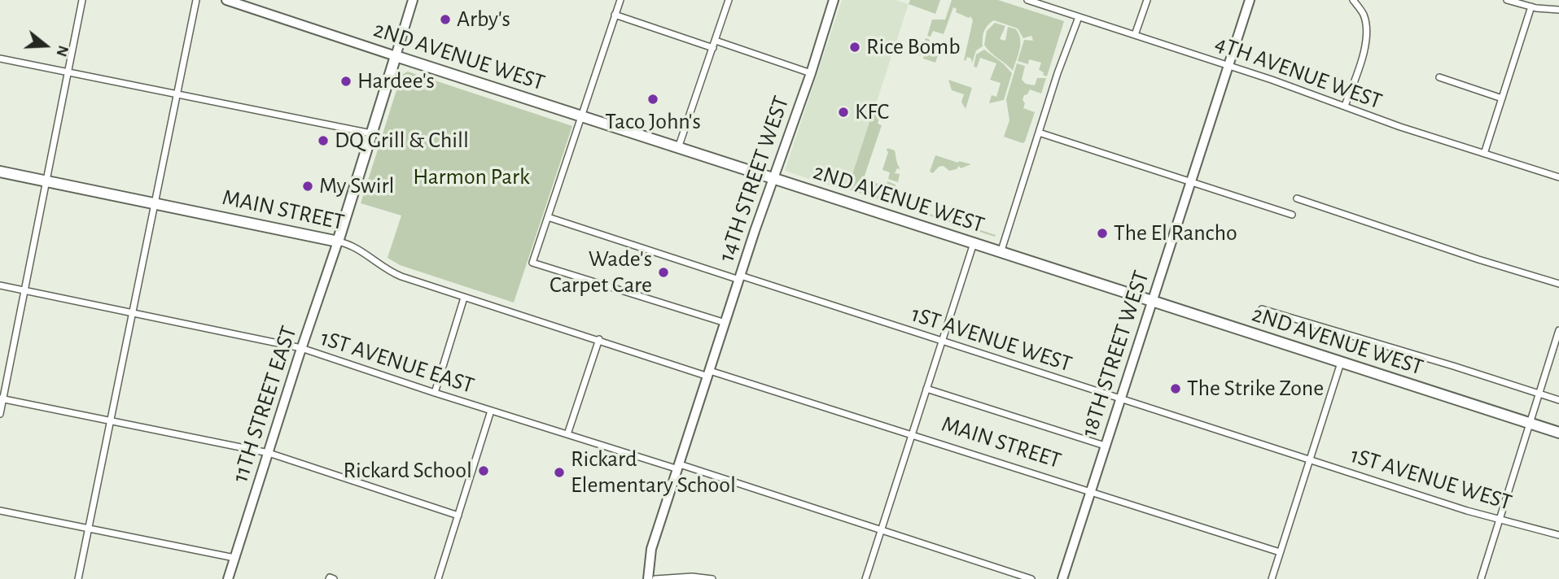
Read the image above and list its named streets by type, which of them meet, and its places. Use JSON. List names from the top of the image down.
{
  "streets": {
    "main road": ["2ND AVENUE WEST", "MAIN STREET"],
    "street": [
      "4TH AVENUE WEST",
      "14TH STREET WEST",
      "1ST AVENUE WEST",
      "18TH STREET WEST",
      "1ST AVENUE EAST",
      "11TH STREET EAST"
    ]
  },
  "crossings": [
    ["2ND AVENUE WEST", "14TH STREET WEST"],
    ["2ND AVENUE WEST", "18TH STREET WEST"],
    ["4TH AVENUE WEST", "18TH STREET WEST"],
    ["14TH STREET WEST", "MAIN STREET"],
    ["14TH STREET WEST", "1ST AVENUE WEST"],
    ["14TH STREET WEST", "1ST AVENUE EAST"],
    ["MAIN STREET", "18TH STREET WEST"],
    ["MAIN STREET", "11TH STREET EAST"],
    ["1ST AVENUE WEST", "18TH STREET WEST"],
    ["1ST AVENUE EAST", "11TH STREET EAST"]
  ],
  "parks": ["Harmon Park"],
  "places": [
    "Arby's",
    "Rice Bomb",
    "Hardee's",
    "Taco John's",
    "KFC",
    "DQ Grill & Chill",
    "My Swirl",
    "The El Rancho",
    "Wade's Carpet Care",
    "The Strike Zone",
    "Rickard School",
    "Rickard Elementary School"
  ],
  "north": "right"
}
